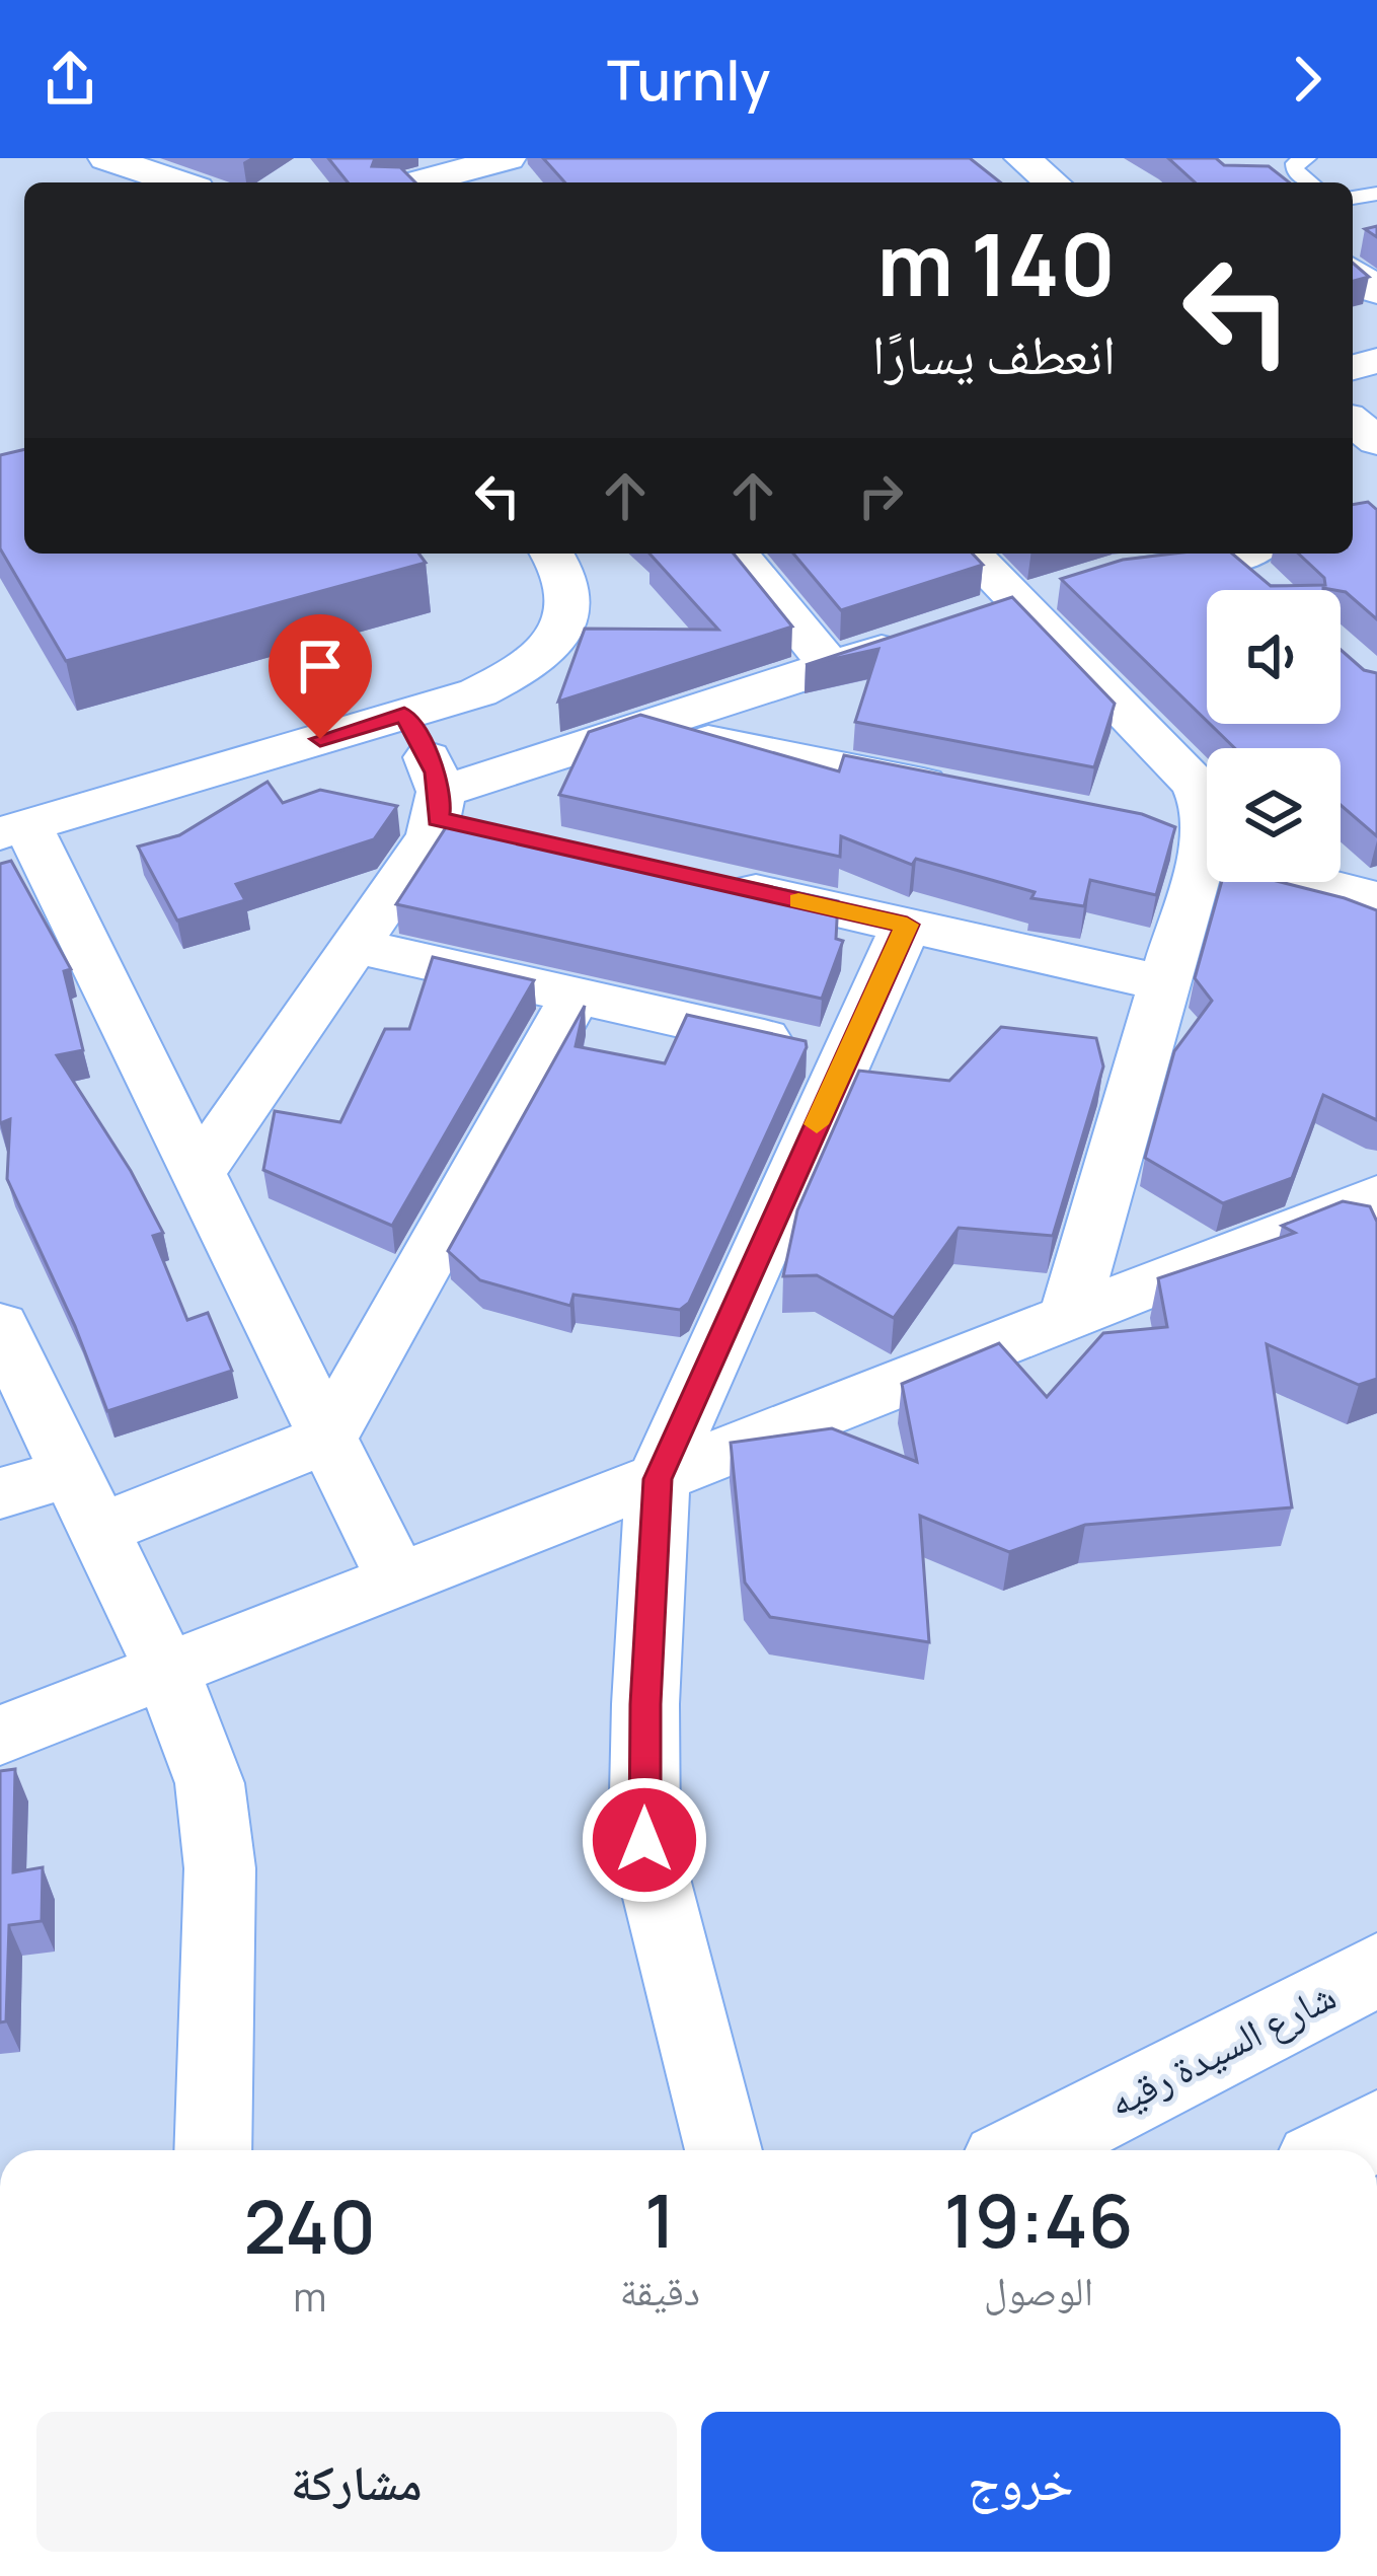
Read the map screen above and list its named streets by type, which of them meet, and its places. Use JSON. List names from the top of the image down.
{
  "streets": {
    "street": ["شارع السيدة رقيه"]
  },
  "page": {
    "header": "Turnly",
    "turn": ["140 m", "انعطف يسارًا"],
    "eta": [
      "19:46",
      "الوصول",
      "1",
      "دقيقة",
      "240",
      "m"
    ],
    "buttons": ["خروج", "مشاركة"]
  }
}
